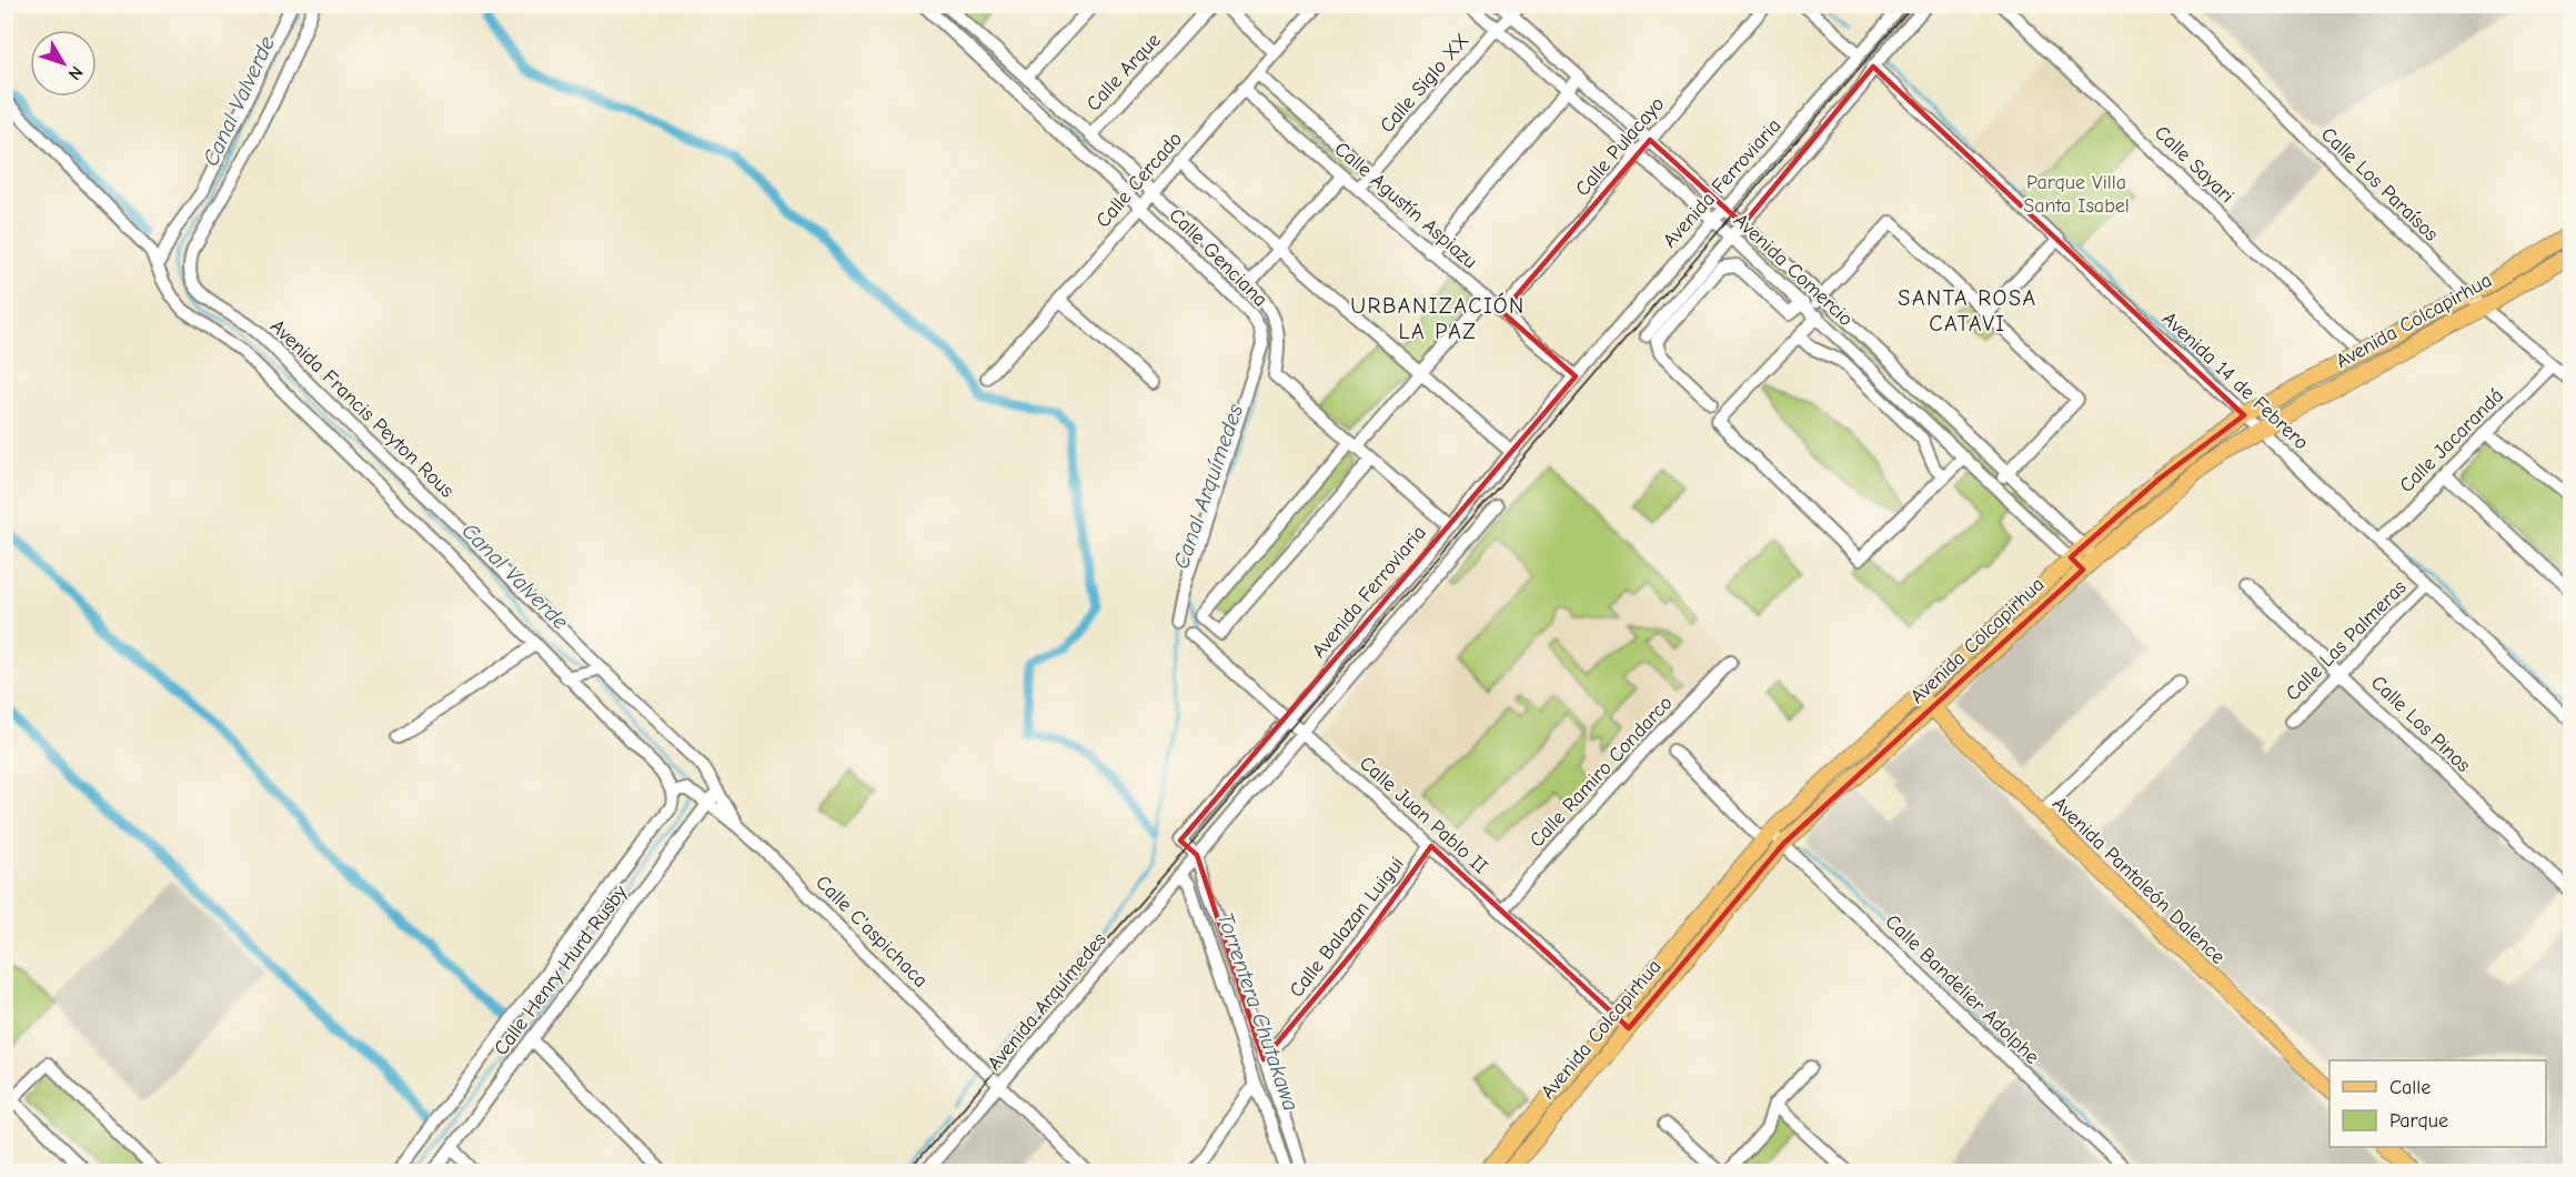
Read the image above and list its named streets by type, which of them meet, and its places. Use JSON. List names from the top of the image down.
{
  "streets": {
    "main road": ["Avenida Colcapirhua", "Avenida Pantaleón Dalence"],
    "street": [
      "Calle Arque",
      "Calle Siglo XX",
      "Calle Pulacayo",
      "Calle Sayari",
      "Calle Cercado",
      "Avenida Ferroviaria",
      "Calle Los Paraísos",
      "Calle Agustín Aspiazu",
      "Calle Genciana",
      "Avenida Comercio",
      "Avenida 14 de Febrero",
      "Avenida Francis Peyton Rous",
      "Calle Jacarandá",
      "Calle Las Palmeras",
      "Calle Los Pinos",
      "Calle Ramiro Condarco",
      "Calle Juan Pablo II",
      "Calle Balazan Luigui",
      "Calle C'aspichaca",
      "Calle Henry Hurd Rusby",
      "Calle Bandelier Adolphe",
      "Avenida Arquímedes"
    ]
  },
  "crossings": [
    ["Calle Arque", "Calle Genciana"],
    ["Calle Siglo XX", "Calle Agustín Aspiazu"],
    ["Calle Siglo XX", "Avenida Comercio"],
    ["Calle Pulacayo", "Calle Agustín Aspiazu"],
    ["Calle Pulacayo", "Avenida Comercio"],
    ["Calle Sayari", "Avenida Colcapirhua"],
    ["Calle Cercado", "Calle Agustín Aspiazu"],
    ["Calle Cercado", "Calle Genciana"],
    ["Avenida Ferroviaria", "Calle Agustín Aspiazu"],
    ["Avenida Ferroviaria", "Avenida Comercio"],
    ["Avenida Ferroviaria", "Avenida 14 de Febrero"],
    ["Avenida Ferroviaria", "Calle Juan Pablo II"],
    ["Avenida Ferroviaria", "Avenida Arquímedes"],
    ["Calle Los Paraísos", "Avenida Colcapirhua"],
    ["Calle Los Paraísos", "Calle Jacarandá"],
    ["Avenida Comercio", "Avenida Colcapirhua"],
    ["Avenida Colcapirhua", "Avenida 14 de Febrero"],
    ["Avenida Colcapirhua", "Calle Juan Pablo II"],
    ["Avenida Colcapirhua", "Avenida Pantaleón Dalence"],
    ["Avenida Colcapirhua", "Calle Bandelier Adolphe"],
    ["Avenida 14 de Febrero", "Calle Jacarandá"],
    ["Avenida 14 de Febrero", "Calle Las Palmeras"],
    ["Avenida Francis Peyton Rous", "Calle C'aspichaca"],
    ["Avenida Francis Peyton Rous", "Calle Henry Hurd Rusby"],
    ["Calle Las Palmeras", "Calle Los Pinos"],
    ["Calle Ramiro Condarco", "Calle Juan Pablo II"],
    ["Calle Juan Pablo II", "Calle Balazan Luigui"],
    ["Calle C'aspichaca", "Calle Henry Hurd Rusby"],
    ["Calle C'aspichaca", "Avenida Arquímedes"]
  ],
  "districts": ["SANTA ROSA CATAVI", "URBANIZACIÓN LA PAZ"],
  "water": ["Canal Valverde", "Canal Arquímedes", "Torrentera Chutakawa"],
  "parks": ["Parque Villa Santa Isabel"],
  "legend": ["Calle", "Parque"],
  "north": "bottom right"
}
